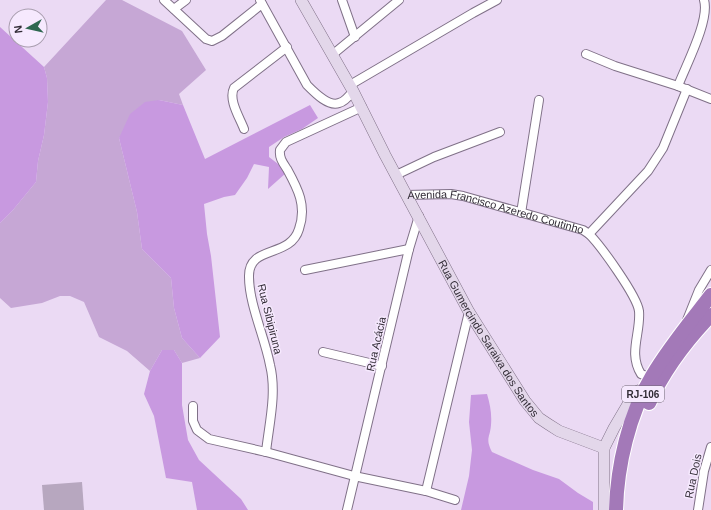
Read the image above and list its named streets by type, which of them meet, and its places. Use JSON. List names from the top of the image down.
{
  "streets": {
    "highway": ["RJ-106"],
    "main road": ["Avenida Francisco Azeredo Coutinho", "Rua Gumercindo Saraiva dos Santos"],
    "street": ["Rua Sibipiruna", "Rua Acácia", "Rua Dois"]
  },
  "crossings": [
    ["Avenida Francisco Azeredo Coutinho", "Rua Sibipiruna"],
    ["Avenida Francisco Azeredo Coutinho", "Rua Gumercindo Saraiva dos Santos"],
    ["Avenida Francisco Azeredo Coutinho", "RJ-106"],
    ["Rua Gumercindo Saraiva dos Santos", "Rua Acácia"]
  ],
  "north": "left"
}
